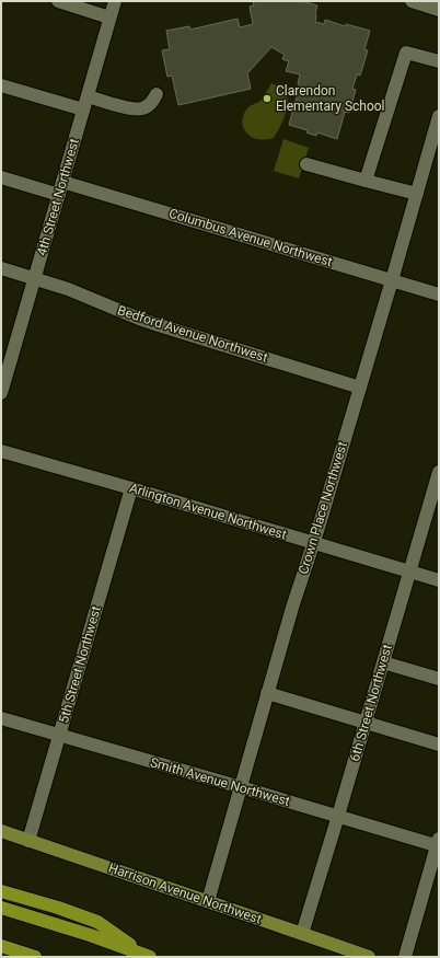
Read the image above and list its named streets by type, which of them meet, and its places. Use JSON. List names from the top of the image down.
{
  "streets": {
    "main road": ["Harrison Avenue Northwest"],
    "street": [
      "4th Street Northwest",
      "Columbus Avenue Northwest",
      "Bedford Avenue Northwest",
      "Crown Place Northwest",
      "Arlington Avenue Northwest",
      "5th Street Northwest",
      "6th Street Northwest",
      "Smith Avenue Northwest"
    ]
  },
  "crossings": [
    ["4th Street Northwest", "Columbus Avenue Northwest"],
    ["4th Street Northwest", "Bedford Avenue Northwest"],
    ["Columbus Avenue Northwest", "Crown Place Northwest"],
    ["Bedford Avenue Northwest", "Crown Place Northwest"],
    ["Crown Place Northwest", "Arlington Avenue Northwest"],
    ["Crown Place Northwest", "Smith Avenue Northwest"],
    ["Crown Place Northwest", "Harrison Avenue Northwest"],
    ["Arlington Avenue Northwest", "5th Street Northwest"],
    ["Arlington Avenue Northwest", "6th Street Northwest"],
    ["5th Street Northwest", "Smith Avenue Northwest"],
    ["5th Street Northwest", "Harrison Avenue Northwest"],
    ["6th Street Northwest", "Smith Avenue Northwest"],
    ["6th Street Northwest", "Harrison Avenue Northwest"]
  ],
  "places": ["Clarendon Elementary School"]
}
